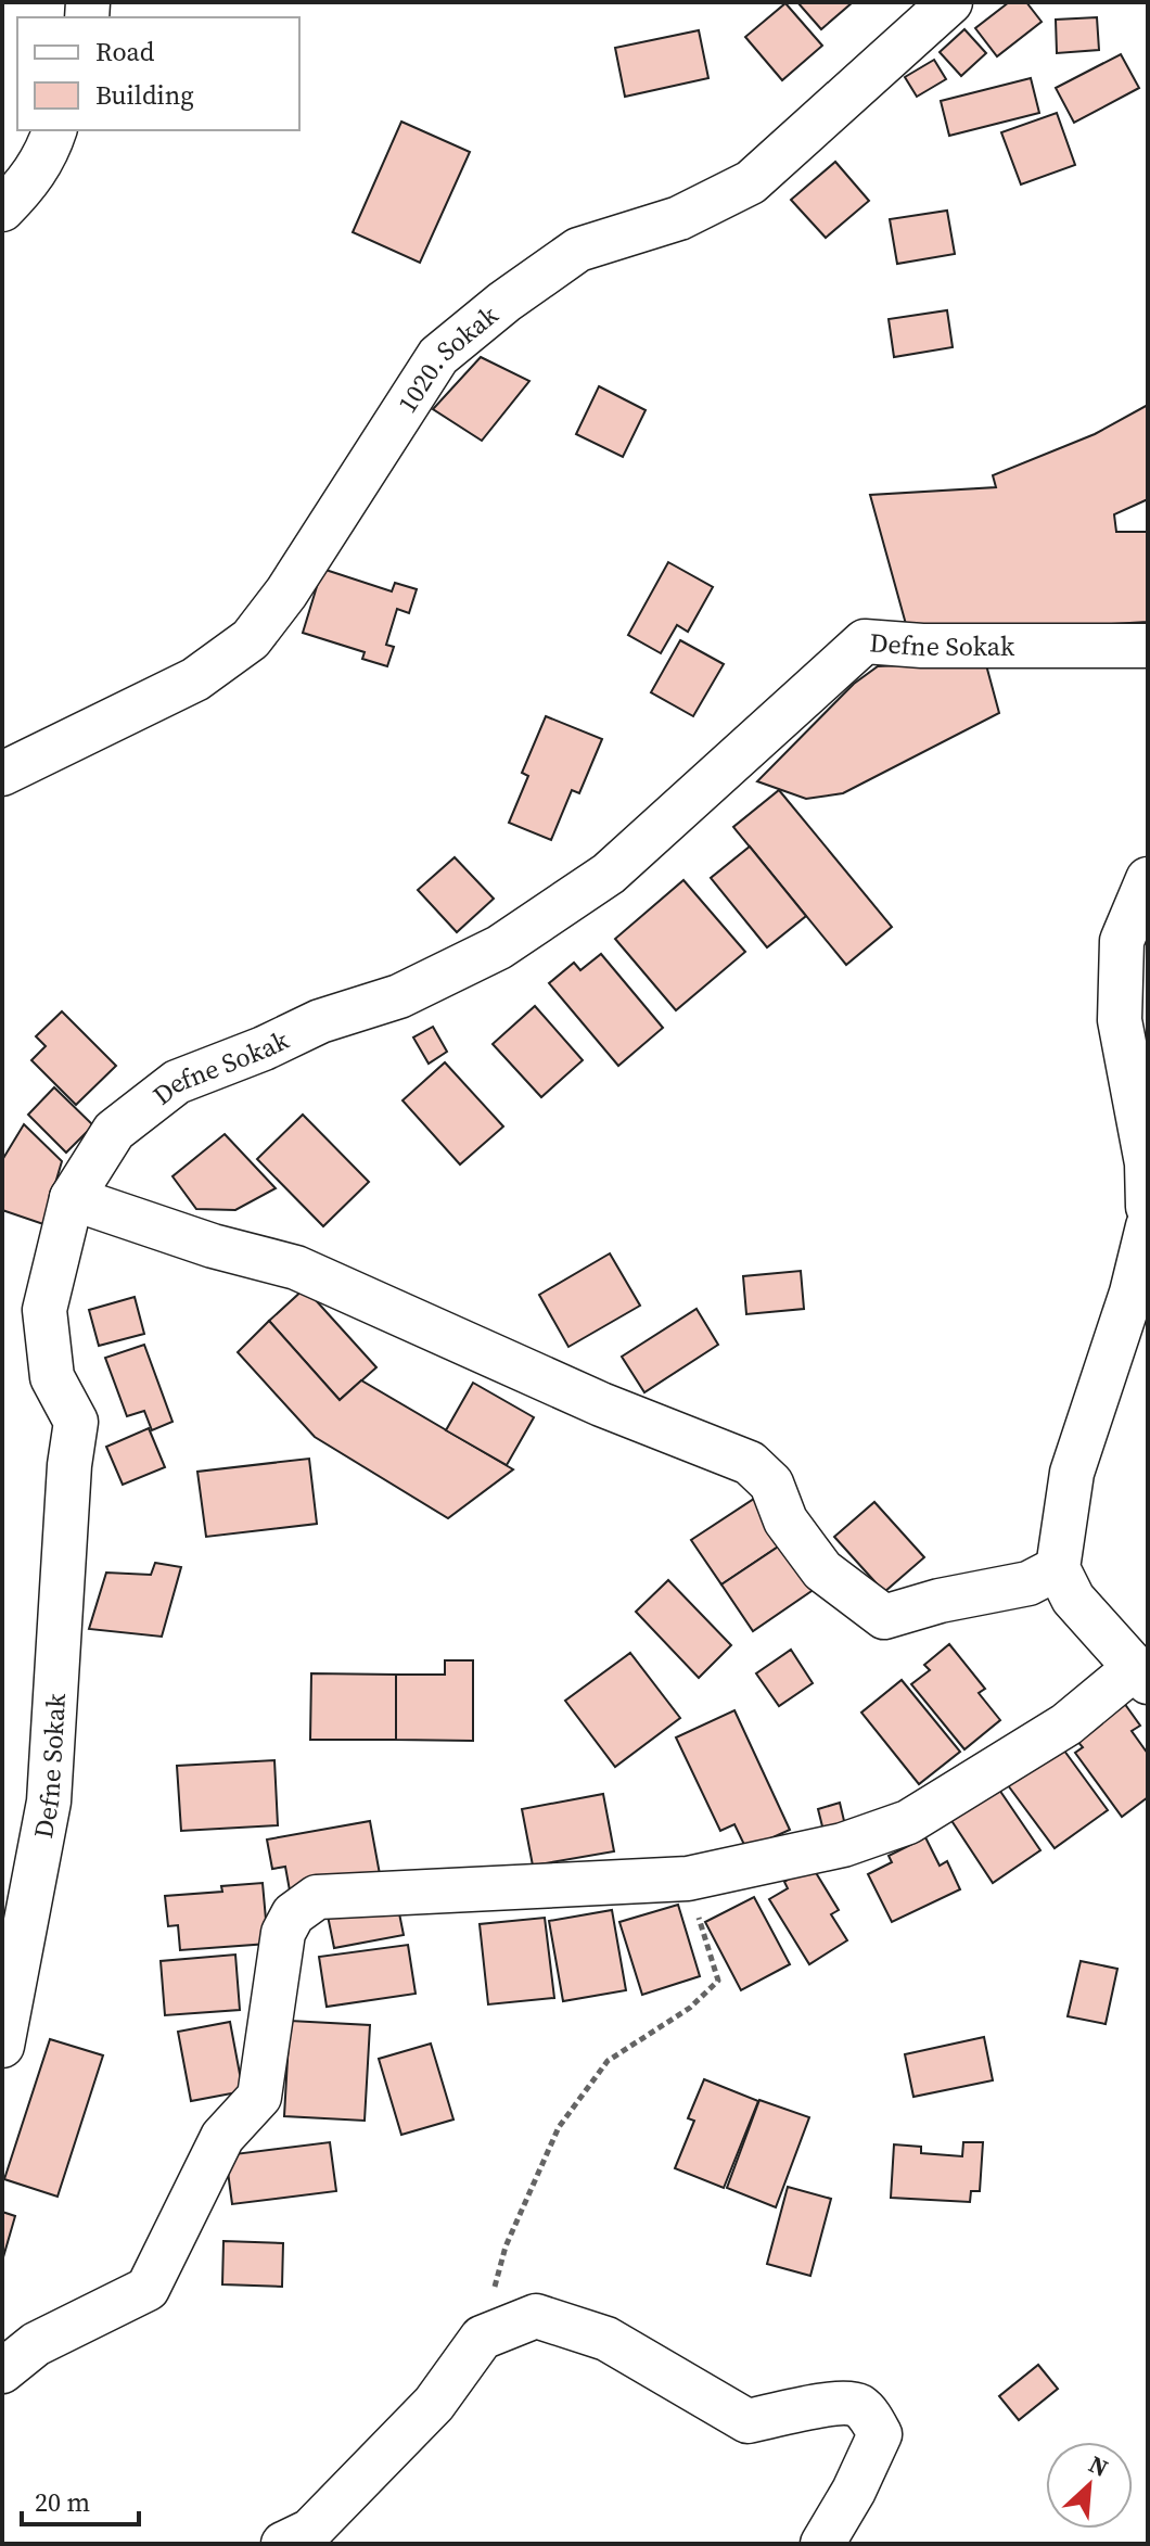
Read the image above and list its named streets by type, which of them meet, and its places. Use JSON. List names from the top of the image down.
{
  "streets": {
    "street": ["1020. Sokak", "Defne Sokak"]
  },
  "legend": ["Road", "Building"],
  "scale_bar": "20 m",
  "north": "top right"
}
